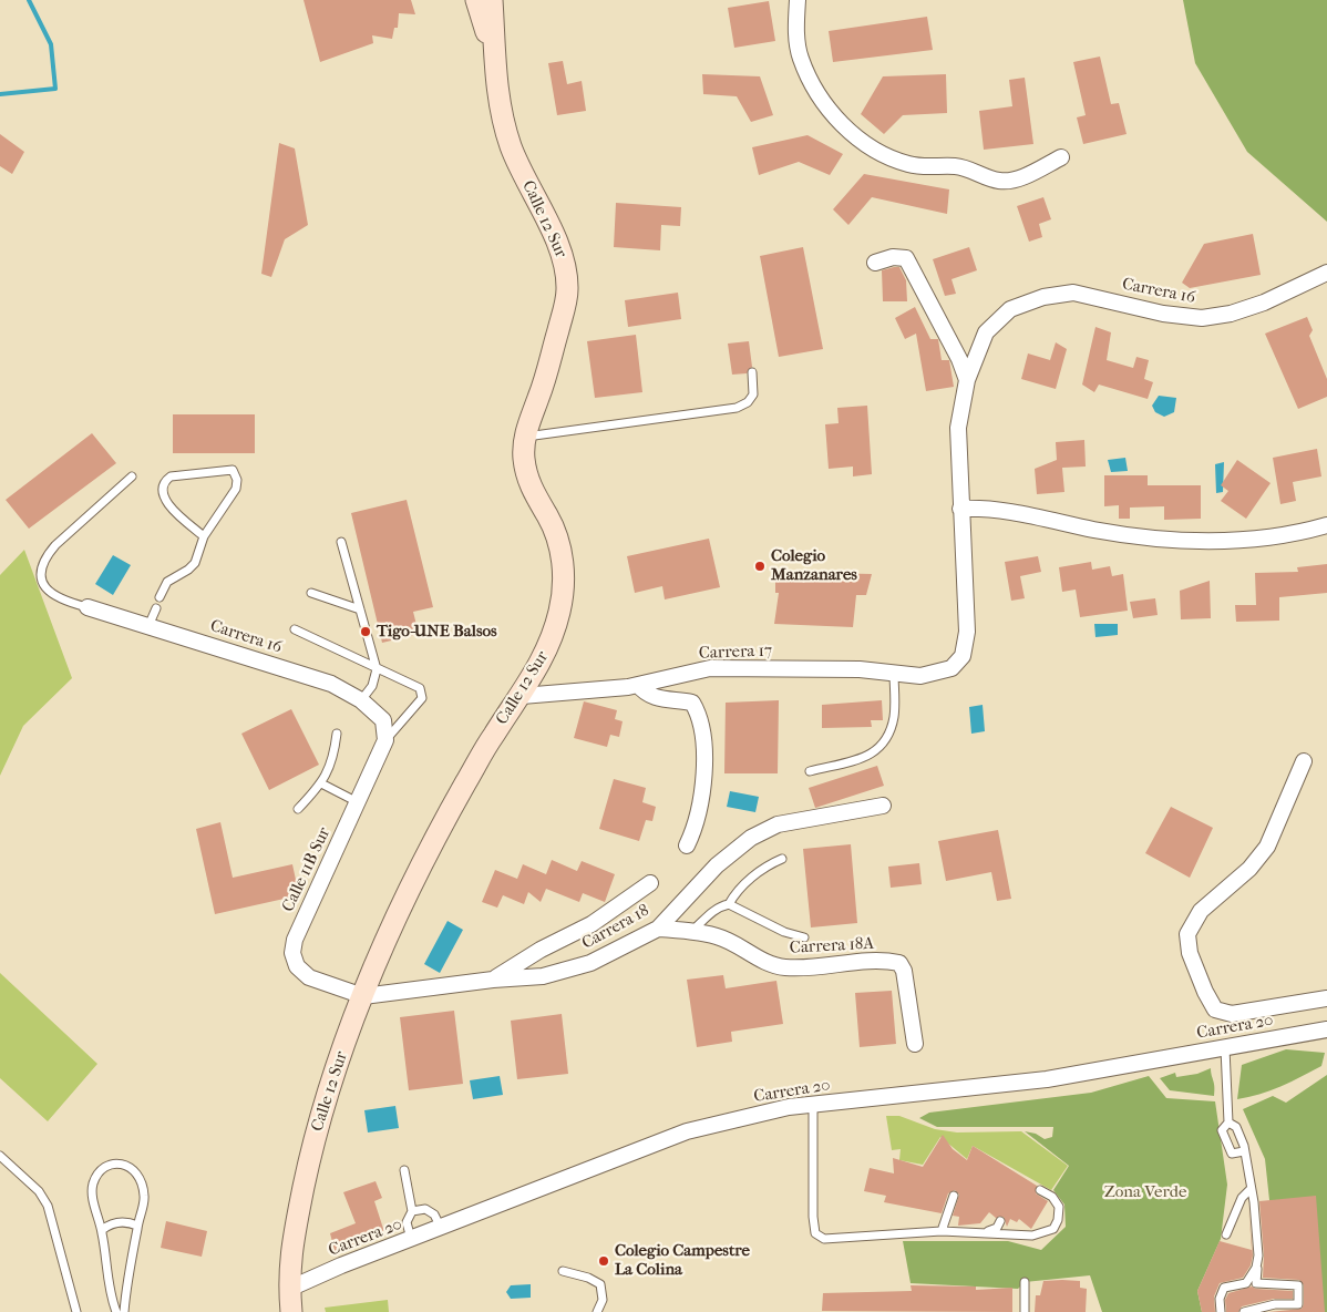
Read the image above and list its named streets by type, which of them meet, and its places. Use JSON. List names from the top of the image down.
{
  "streets": {
    "main road": ["Calle 12 Sur"],
    "street": [
      "Carrera 16",
      "Carrera 17",
      "Calle 11B Sur",
      "Carrera 18",
      "Carrera 18A",
      "Carrera 20"
    ]
  },
  "crossings": [
    ["Calle 12 Sur", "Carrera 17"],
    ["Calle 12 Sur", "Calle 11B Sur"],
    ["Calle 12 Sur", "Carrera 18"],
    ["Calle 12 Sur", "Carrera 20"],
    ["Carrera 16", "Calle 11B Sur"],
    ["Calle 11B Sur", "Carrera 18"],
    ["Carrera 18", "Carrera 18A"]
  ],
  "parks": ["Zona Verde"],
  "places": ["Colegio Manzanares", "Tigo-UNE Balsos", "Colegio Campestre La Colina"]
}
